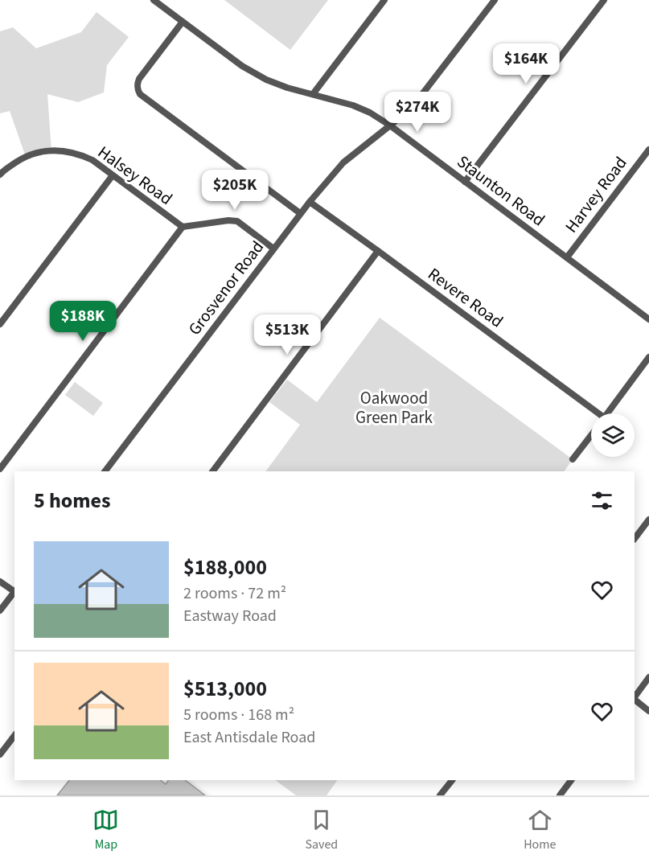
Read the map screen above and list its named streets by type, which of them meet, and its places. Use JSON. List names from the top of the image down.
{
  "streets": {
    "street": [
      "Halsey Road",
      "Staunton Road",
      "Harvey Road",
      "Grosvenor Road",
      "Revere Road"
    ]
  },
  "crossings": [
    ["Staunton Road", "Harvey Road"],
    ["Staunton Road", "Grosvenor Road"],
    ["Grosvenor Road", "Revere Road"]
  ],
  "parks": ["Oakwood Green Park"],
  "page": {
    "price": [
      "$164K",
      "$274K",
      "$205K",
      "$188K",
      "$513K"
    ],
    "heading": "5 homes",
    "list": [
      {
        "name": "$188,000",
        "note": "2 rooms · 72 m² · Eastway Road"
      },
      {
        "name": "$513,000",
        "note": "5 rooms · 168 m² · East Antisdale Road"
      }
    ],
    "tabs": ["Map", "Saved", "Home"]
  }
}
